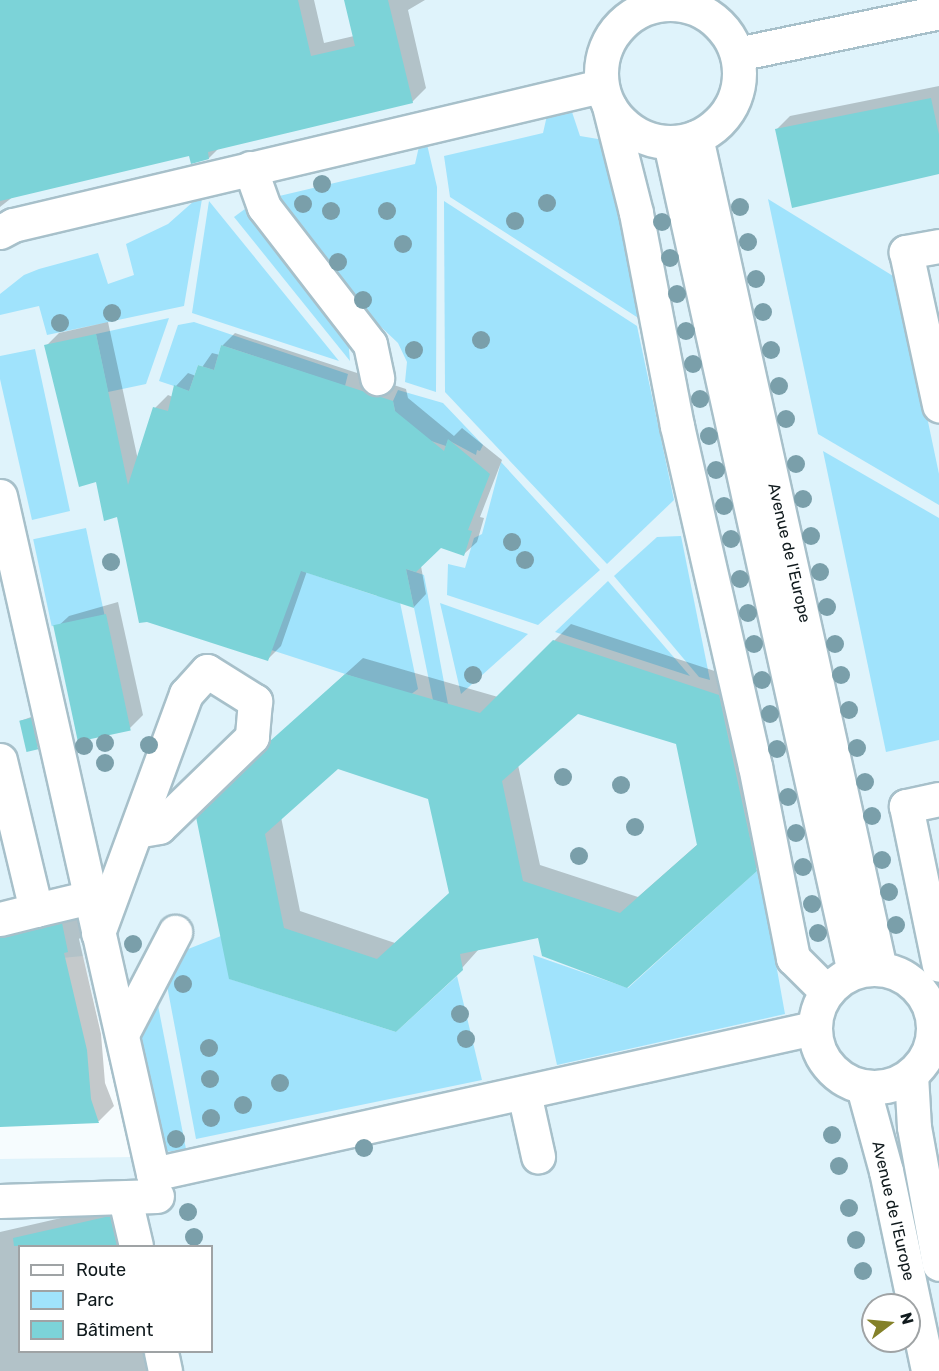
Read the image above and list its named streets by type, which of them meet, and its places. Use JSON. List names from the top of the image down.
{
  "streets": {
    "lane": ["Avenue de l'Europe"]
  },
  "legend": ["Route", "Parc", "Bâtiment"],
  "north": "right"
}
